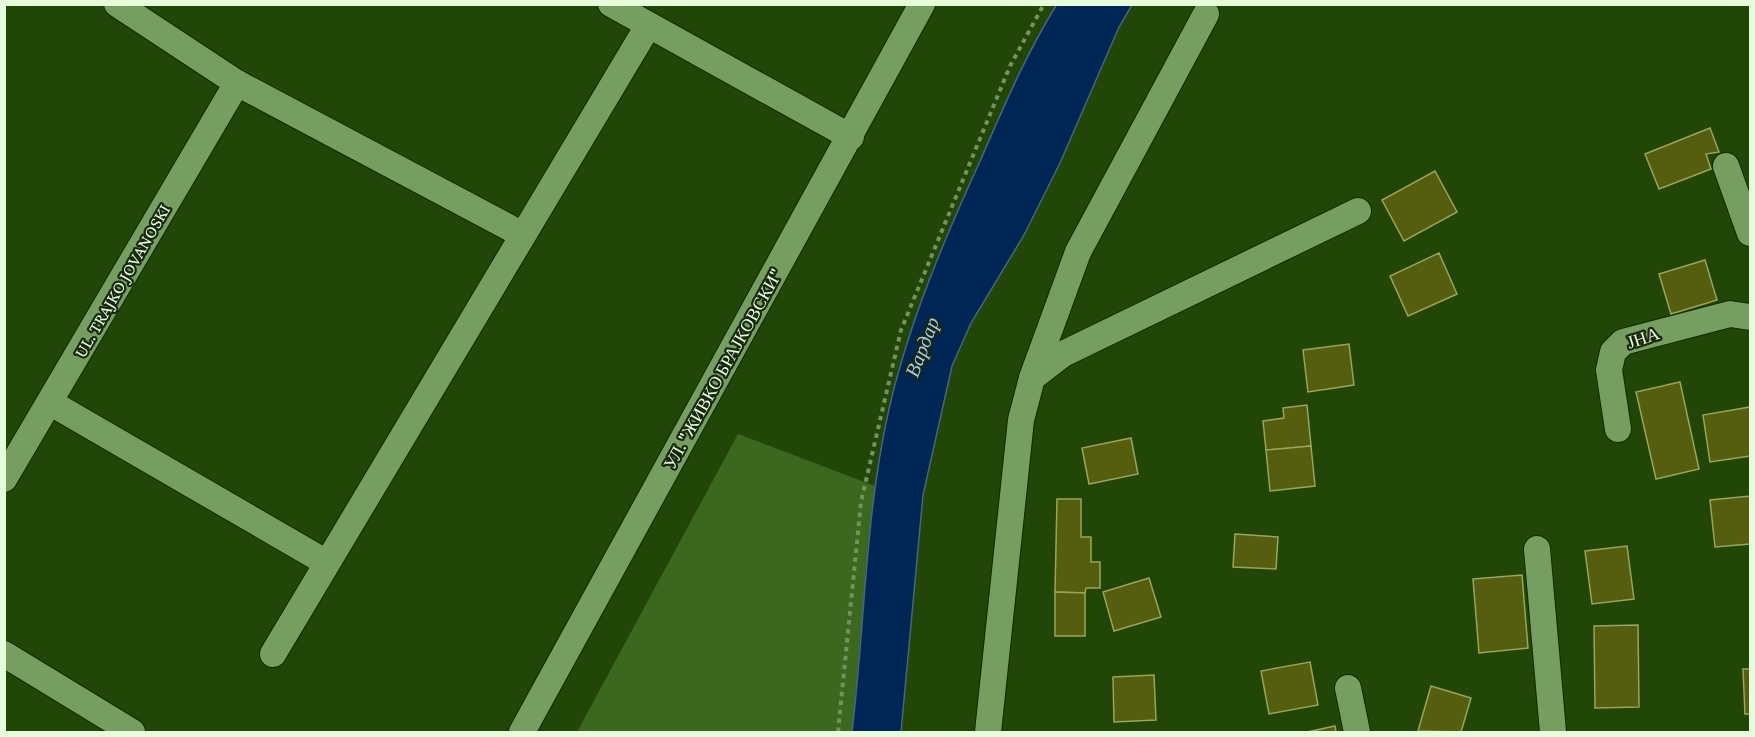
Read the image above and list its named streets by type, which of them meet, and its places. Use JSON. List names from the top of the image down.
{
  "streets": {
    "street": ["UL. TRAJKO JOVANOSKI", "ЈНА", "УЛ. \"ЖИВКО БРАЈКОВСКИ\""]
  },
  "water": ["Вардар"]
}
